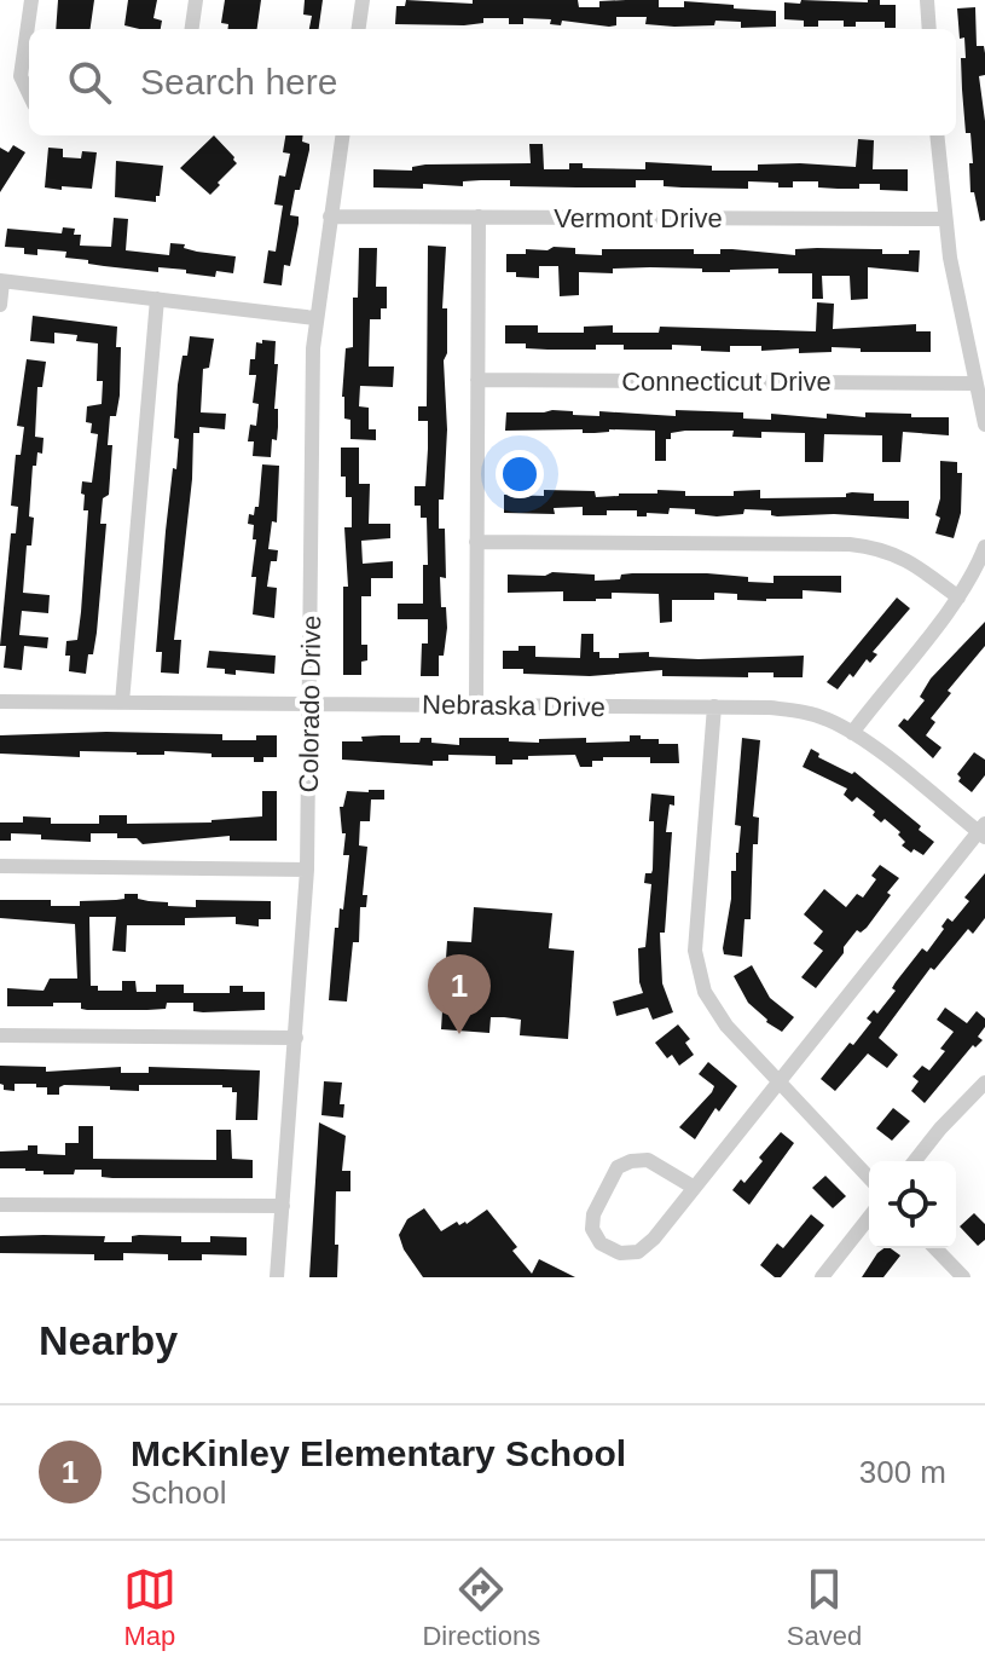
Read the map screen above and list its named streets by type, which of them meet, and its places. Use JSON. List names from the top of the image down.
{
  "streets": {
    "street": [
      "Vermont Drive",
      "Connecticut Drive",
      "Colorado Drive",
      "Nebraska Drive"
    ]
  },
  "crossings": [
    ["Vermont Drive", "Colorado Drive"],
    ["Colorado Drive", "Nebraska Drive"]
  ],
  "page": {
    "search": "Search here",
    "pins": "1",
    "heading": "Nearby",
    "list": [
      {
        "mark": "1",
        "name": "McKinley Elementary School",
        "note": "School",
        "value": "300 m"
      }
    ],
    "nav": ["Map", "Directions", "Saved"]
  }
}
